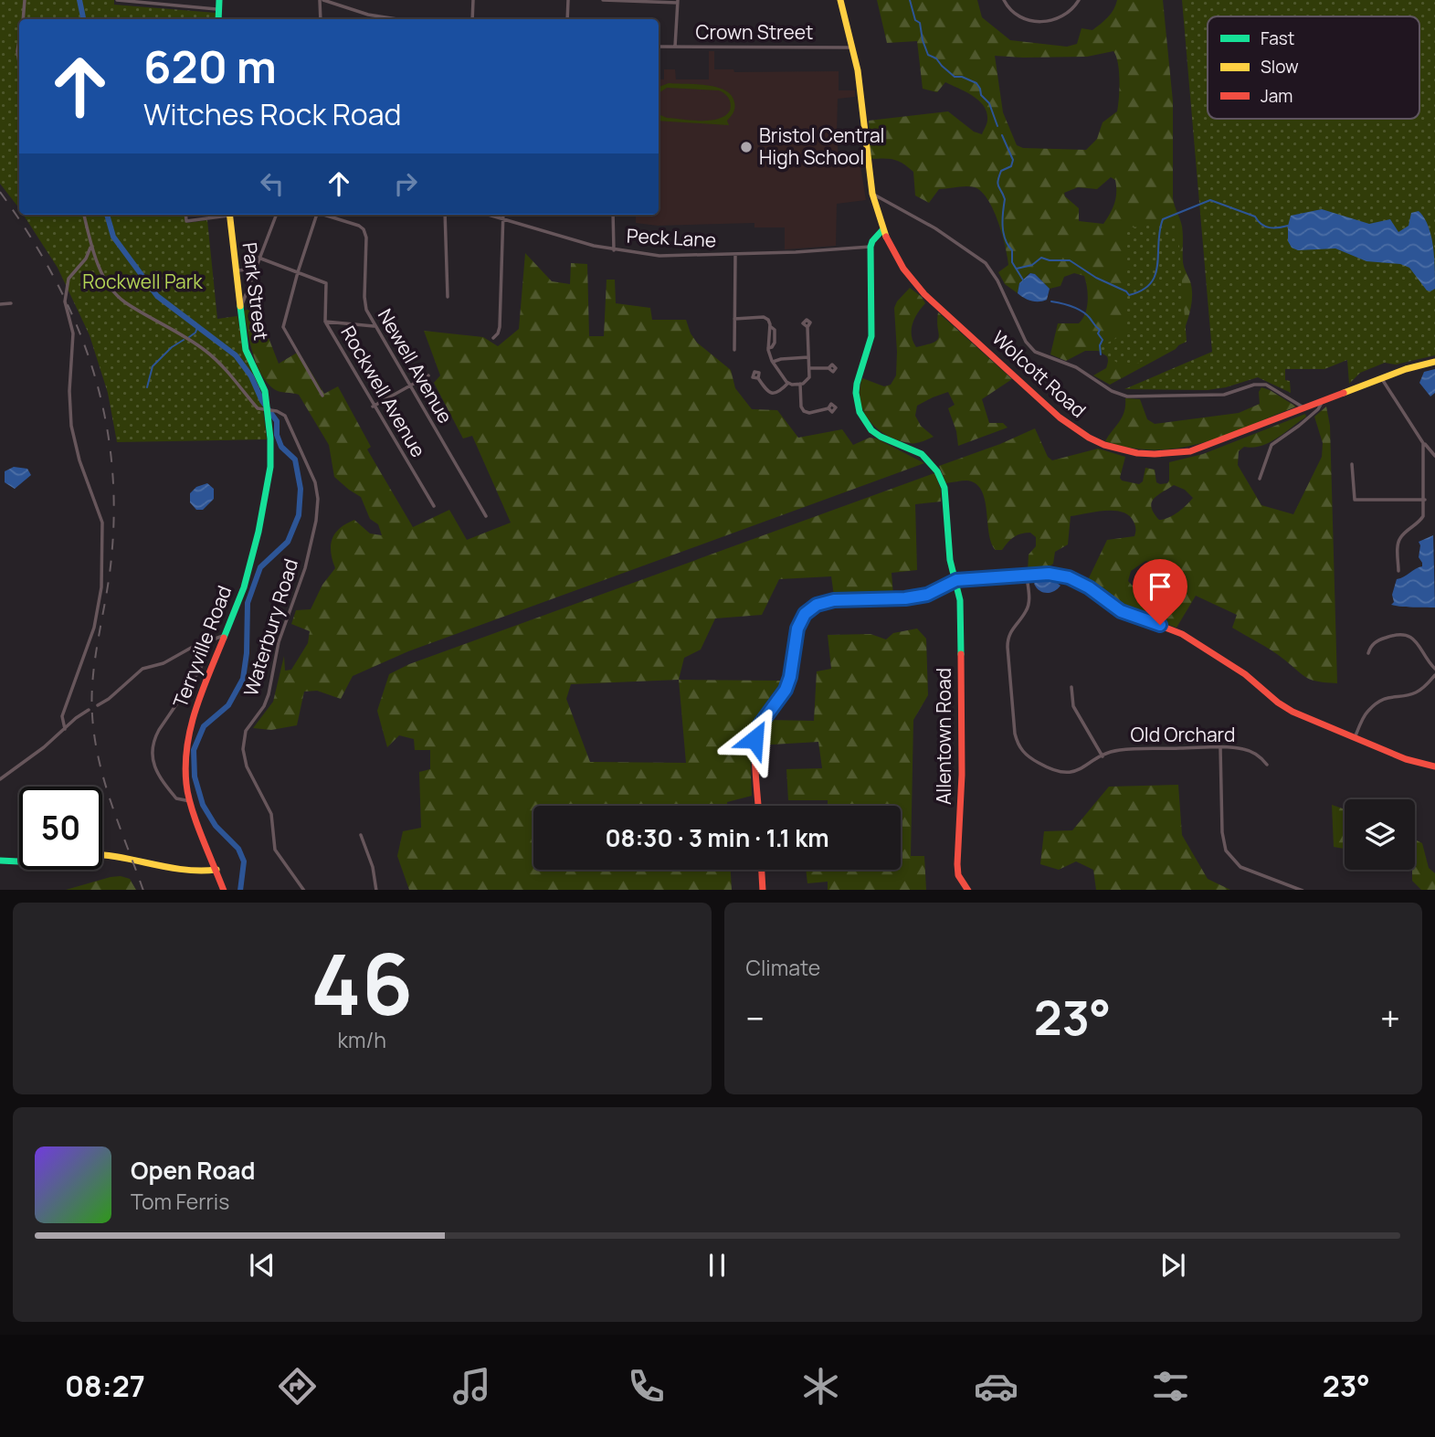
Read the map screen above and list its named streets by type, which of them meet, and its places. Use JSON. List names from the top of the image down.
{
  "streets": {
    "main road": [
      "Park Street",
      "Wolcott Road",
      "Terryville Road",
      "Allentown Road"
    ],
    "street": [
      "Crown Street",
      "Peck Lane",
      "Newell Avenue",
      "Rockwell Avenue",
      "Waterbury Road",
      "Old Orchard"
    ]
  },
  "crossings": [
    ["Crown Street", "Wolcott Road"],
    ["Peck Lane", "Allentown Road"],
    ["Park Street", "Waterbury Road"],
    ["Park Street", "Terryville Road"],
    ["Waterbury Road", "Terryville Road"]
  ],
  "parks": ["Rockwell Park"],
  "places": ["Bristol Central High School"],
  "legend": ["Fast", "Slow", "Jam"],
  "page": {
    "turn": ["620 m", "Witches Rock Road"],
    "limit": "50",
    "trip": "08:30 · 3 min · 1.1 km",
    "tile": [
      ["46", "km/h"],
      "Climate"
    ],
    "heat": ["−", "23°", "+"],
    "song": ["Open Road", "Tom Ferris"],
    "tabs": ["08:27", "23°"]
  }
}
